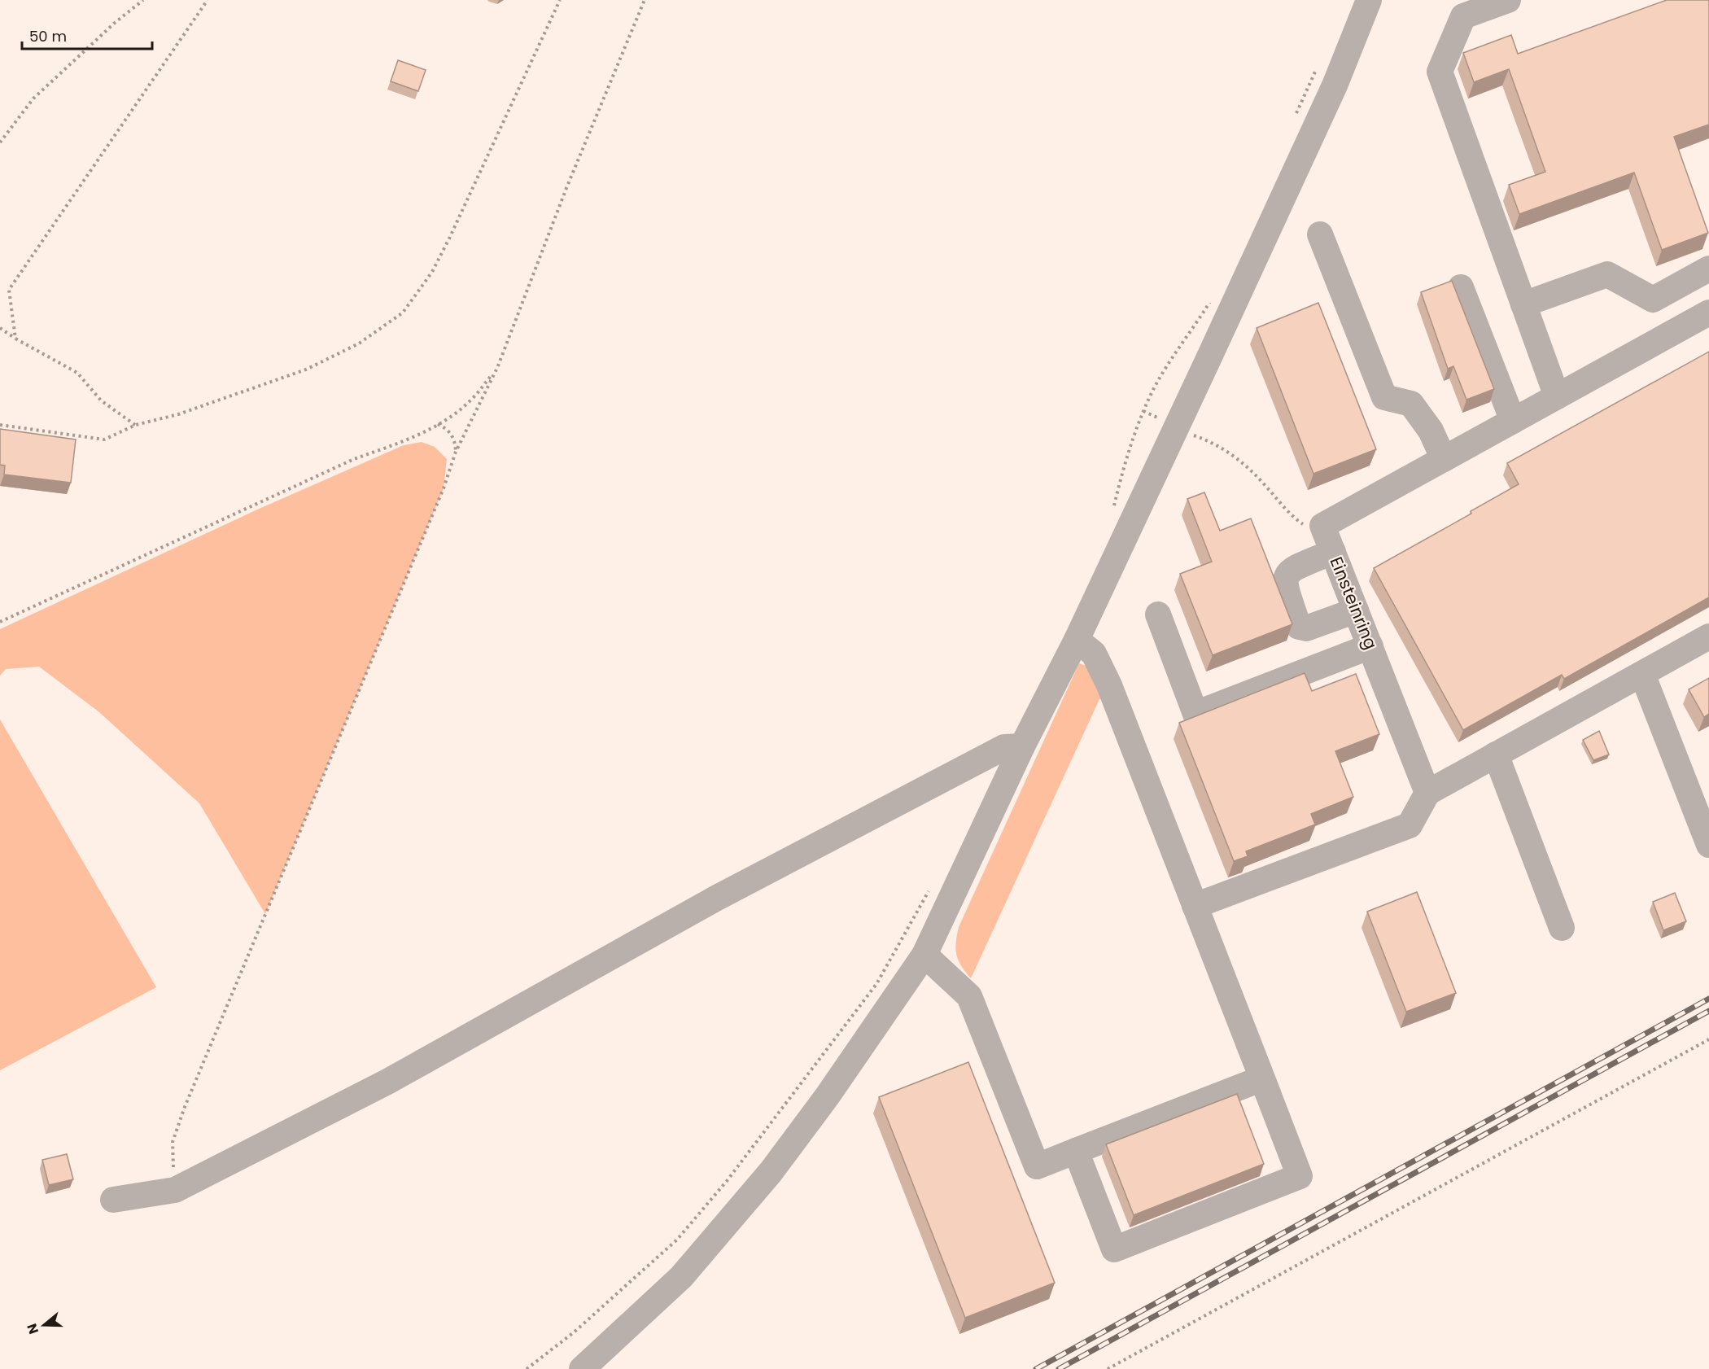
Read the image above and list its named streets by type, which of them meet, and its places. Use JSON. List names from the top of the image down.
{
  "streets": {
    "street": ["Einsteinring"]
  },
  "scale_bar": "50 m",
  "north": "left"
}
